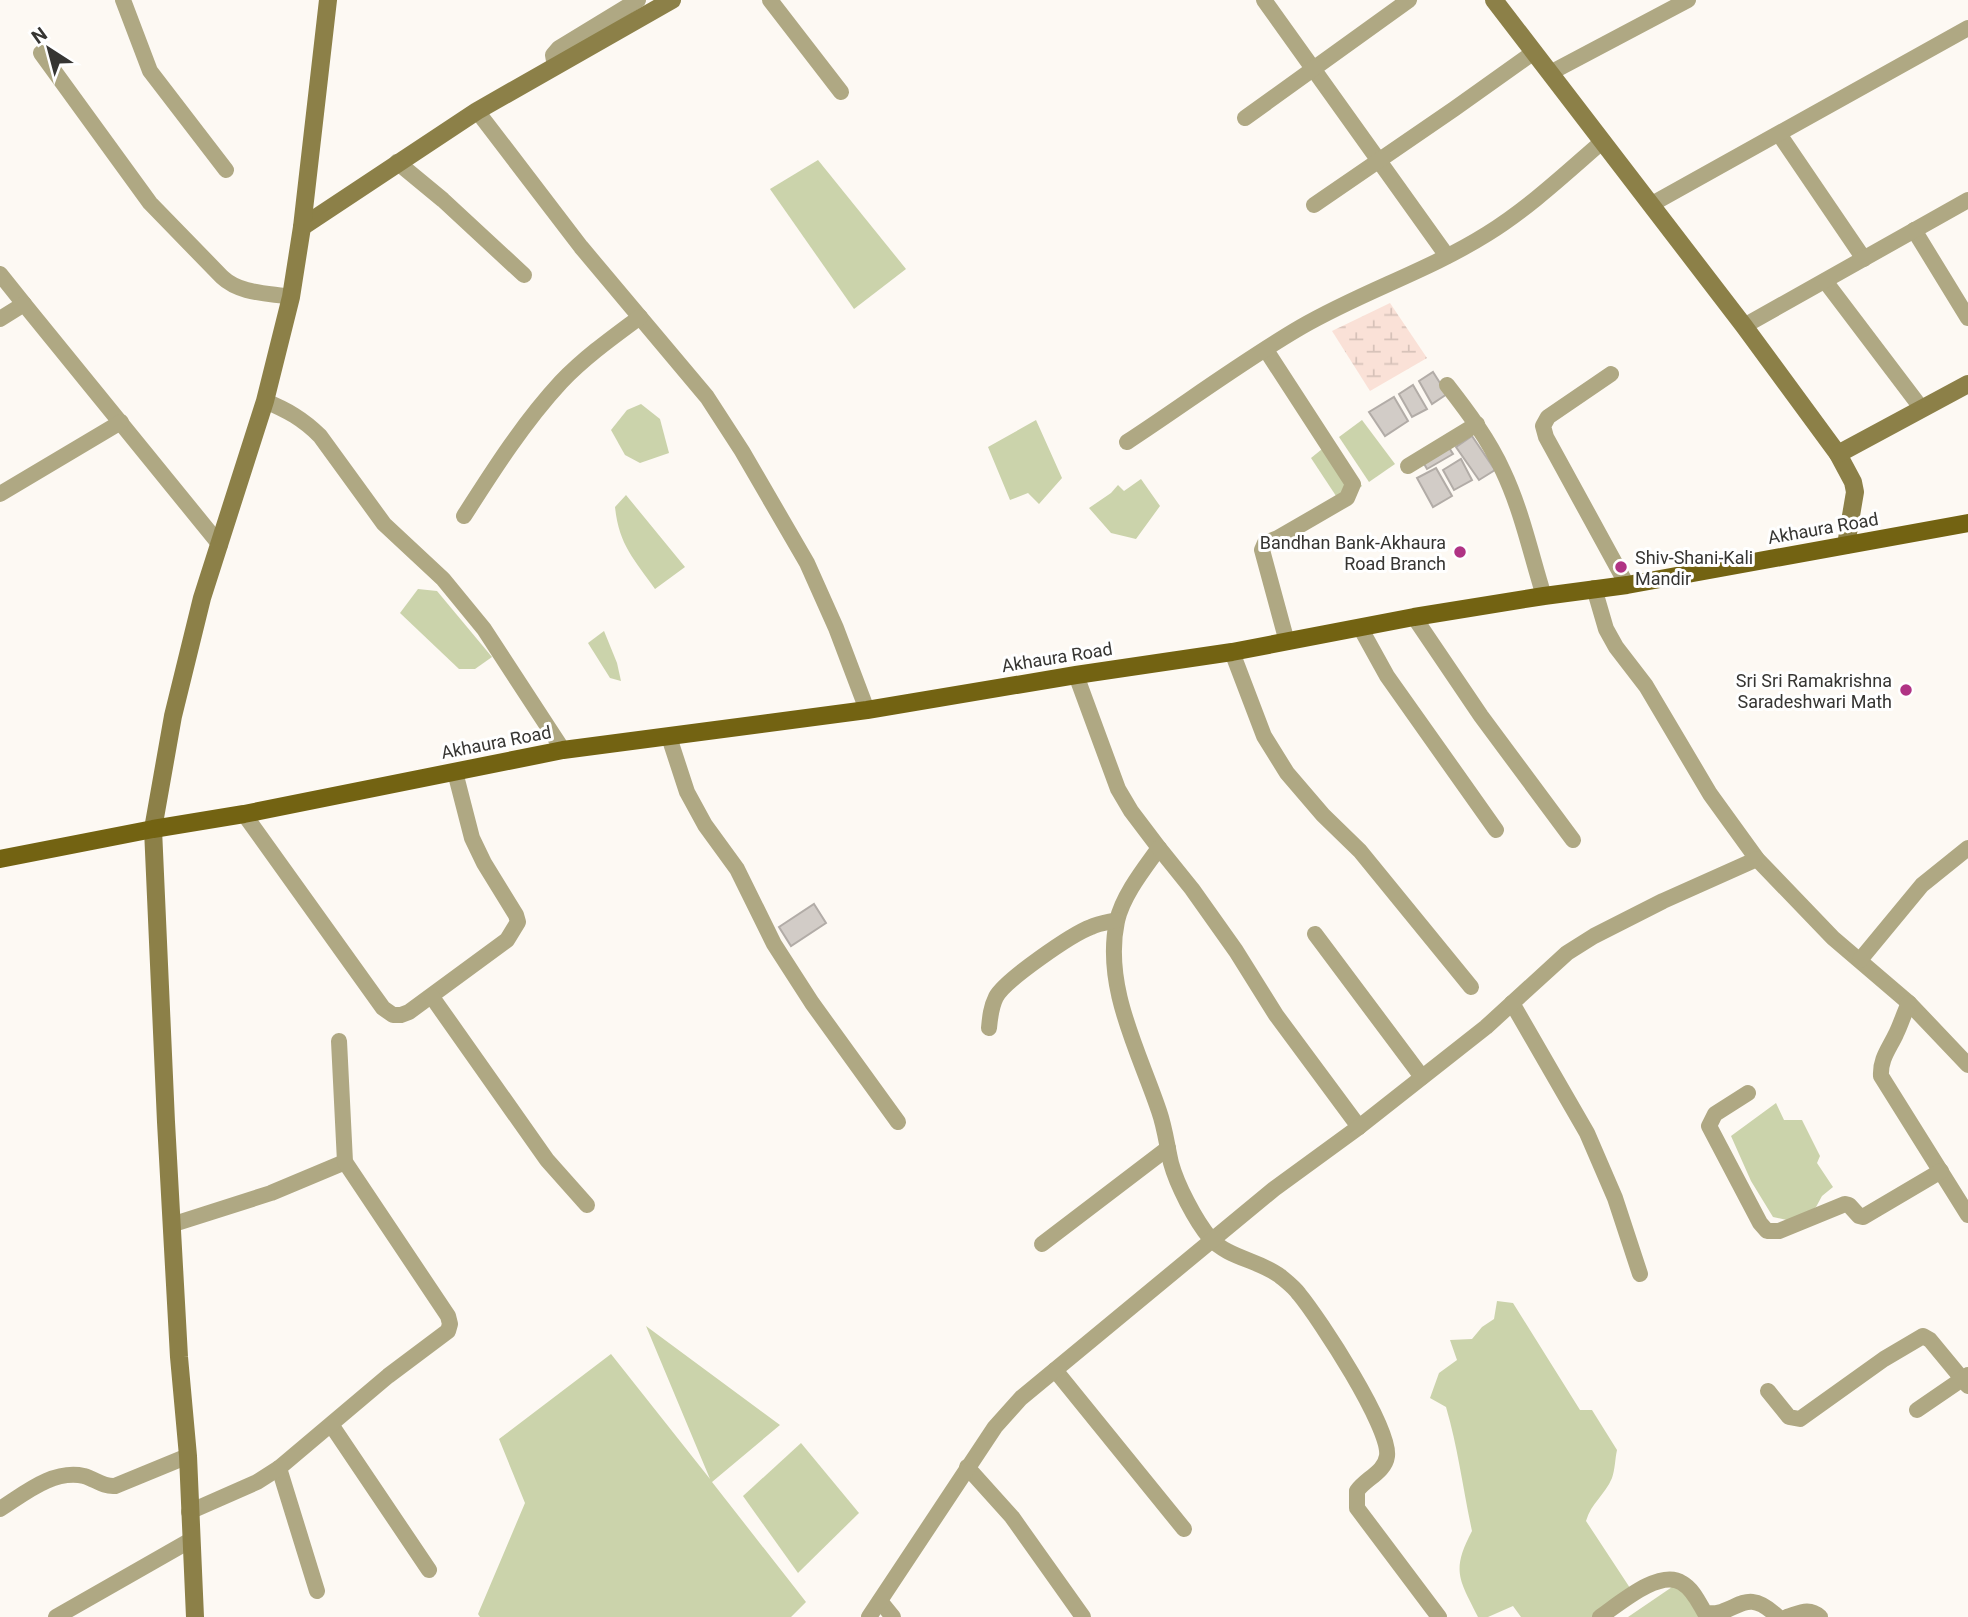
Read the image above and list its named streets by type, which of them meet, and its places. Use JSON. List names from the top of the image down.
{
  "streets": {
    "main road": ["Akhaura Road"]
  },
  "places": ["Bandhan Bank-Akhaura Road Branch", "Shiv-Shani-Kali Mandir", "Sri Sri Ramakrishna Saradeshwari Math"],
  "north": "top left"
}
